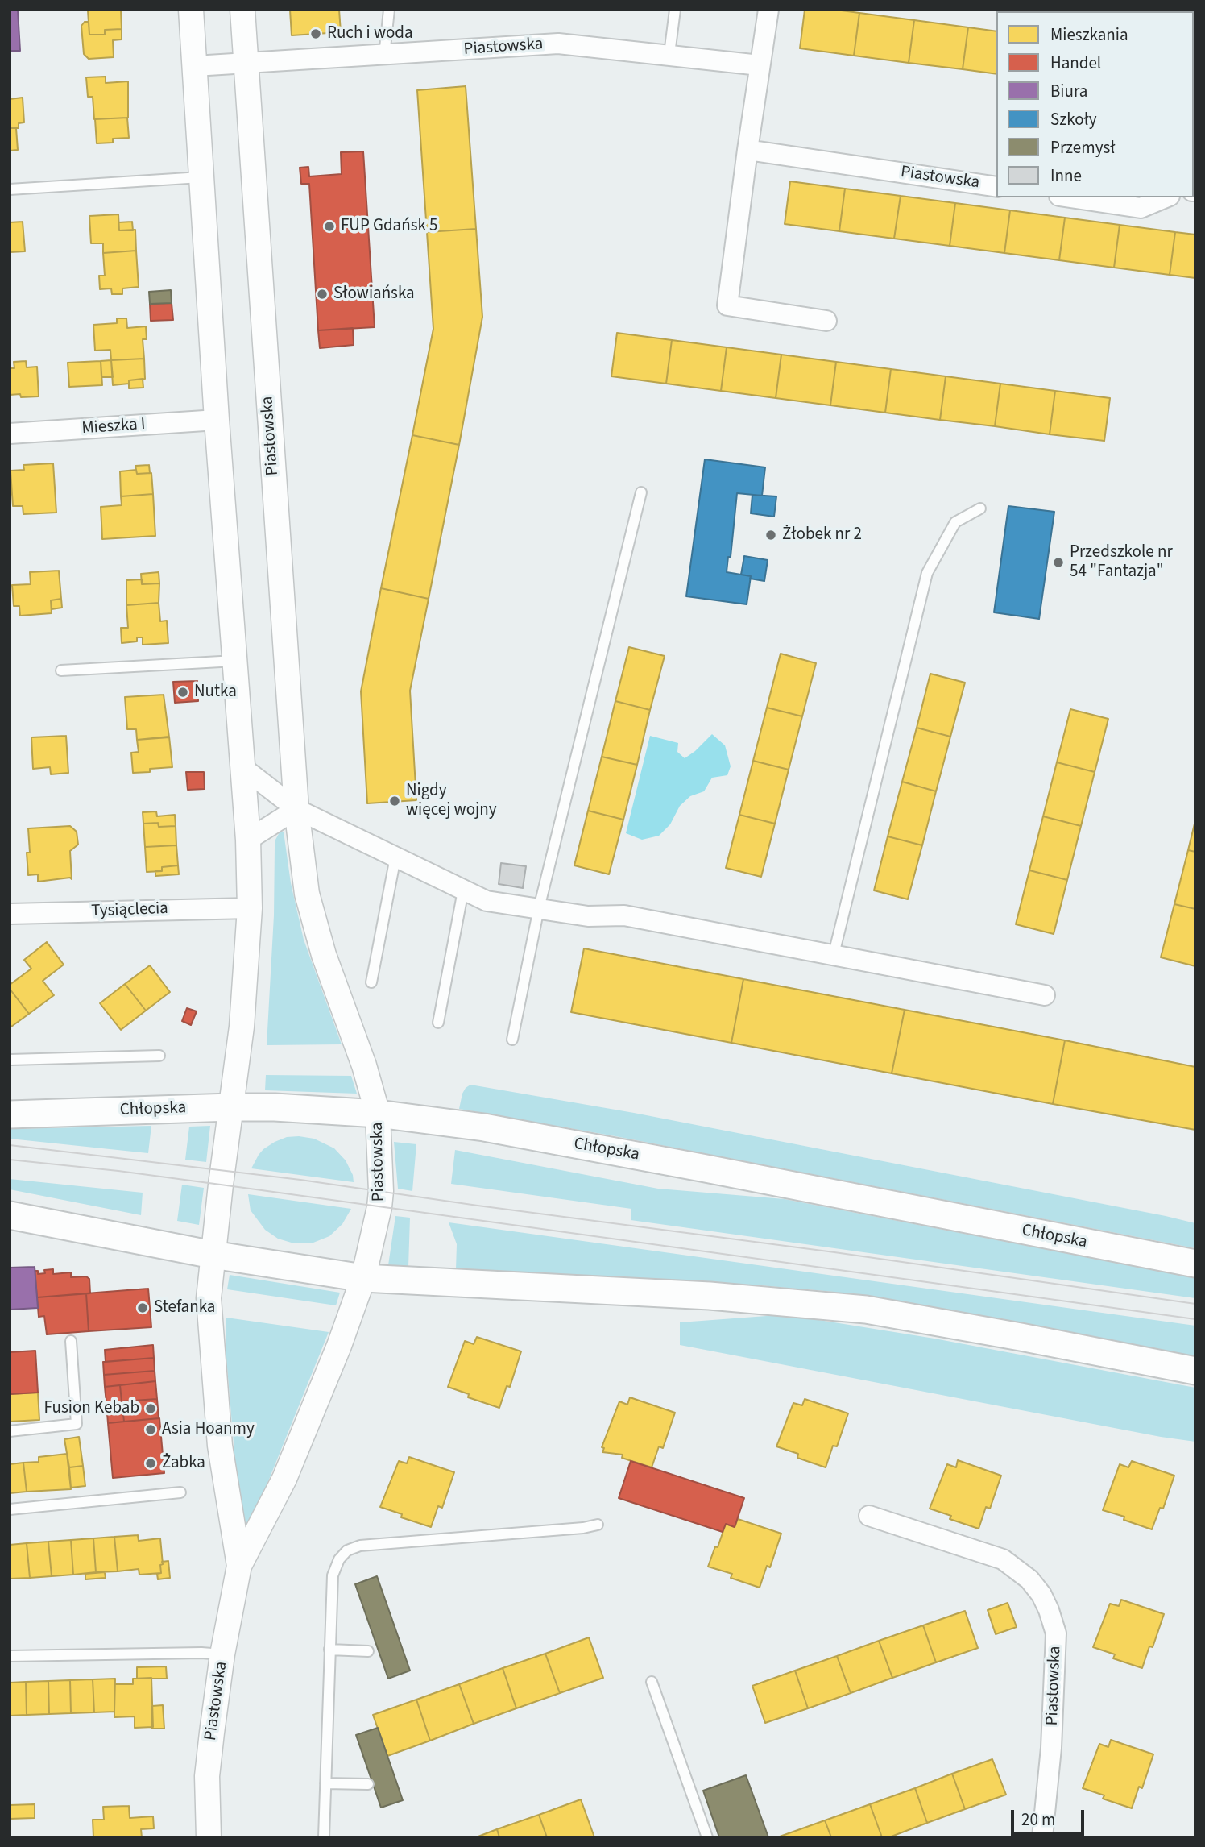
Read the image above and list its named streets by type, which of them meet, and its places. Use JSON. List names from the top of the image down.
{
  "streets": {
    "main road": ["Chłopska"],
    "street": ["Piastowska", "Mieszka I", "Tysiąclecia"]
  },
  "crossings": [
    ["Piastowska", "Mieszka I"],
    ["Piastowska", "Tysiąclecia"],
    ["Piastowska", "Chłopska"]
  ],
  "places": [
    "Ruch i woda",
    "FUP Gdańsk 5",
    "Słowiańska",
    "Żłobek nr 2",
    "Przedszkole nr 54 \"Fantazja\"",
    "Nutka",
    "Nigdy więcej wojny",
    "Stefanka",
    "Fusion Kebab",
    "Asia Hoanmy",
    "Żabka"
  ],
  "legend": [
    "Mieszkania",
    "Handel",
    "Biura",
    "Szkoły",
    "Przemysł",
    "Inne"
  ],
  "scale_bar": "20 m"
}
